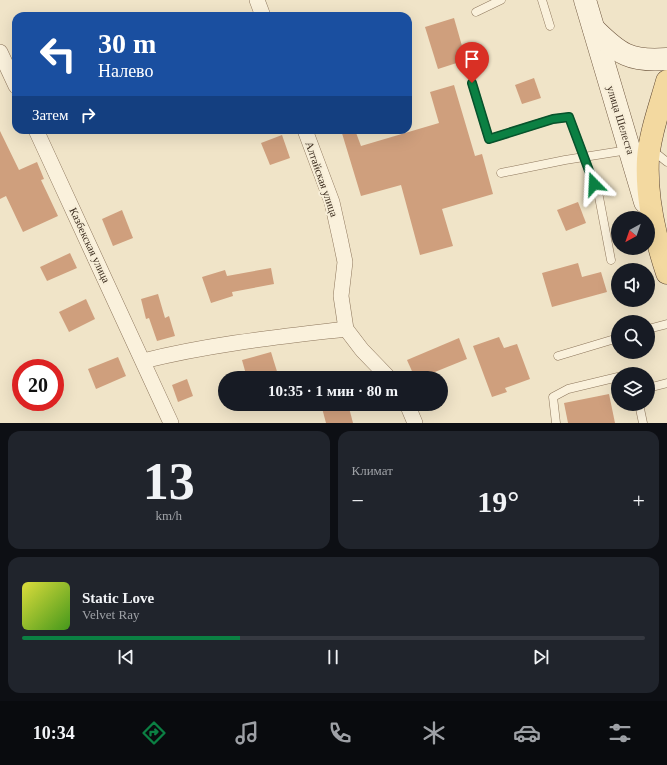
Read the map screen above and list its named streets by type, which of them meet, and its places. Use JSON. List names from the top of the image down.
{
  "streets": {
    "main road": ["улица Шелеста"],
    "street": ["Алтайская улица", "Казбекская улица"]
  },
  "north": "bottom left",
  "page": {
    "turn": ["30 m", "Налево"],
    "then": "Затем",
    "limit": "20",
    "trip": "10:35 · 1 мин · 80 m",
    "tile": [
      ["13", "km/h"],
      "Климат"
    ],
    "heat": ["−", "19°", "+"],
    "song": ["Static Love", "Velvet Ray"],
    "tabs": "10:34"
  }
}
